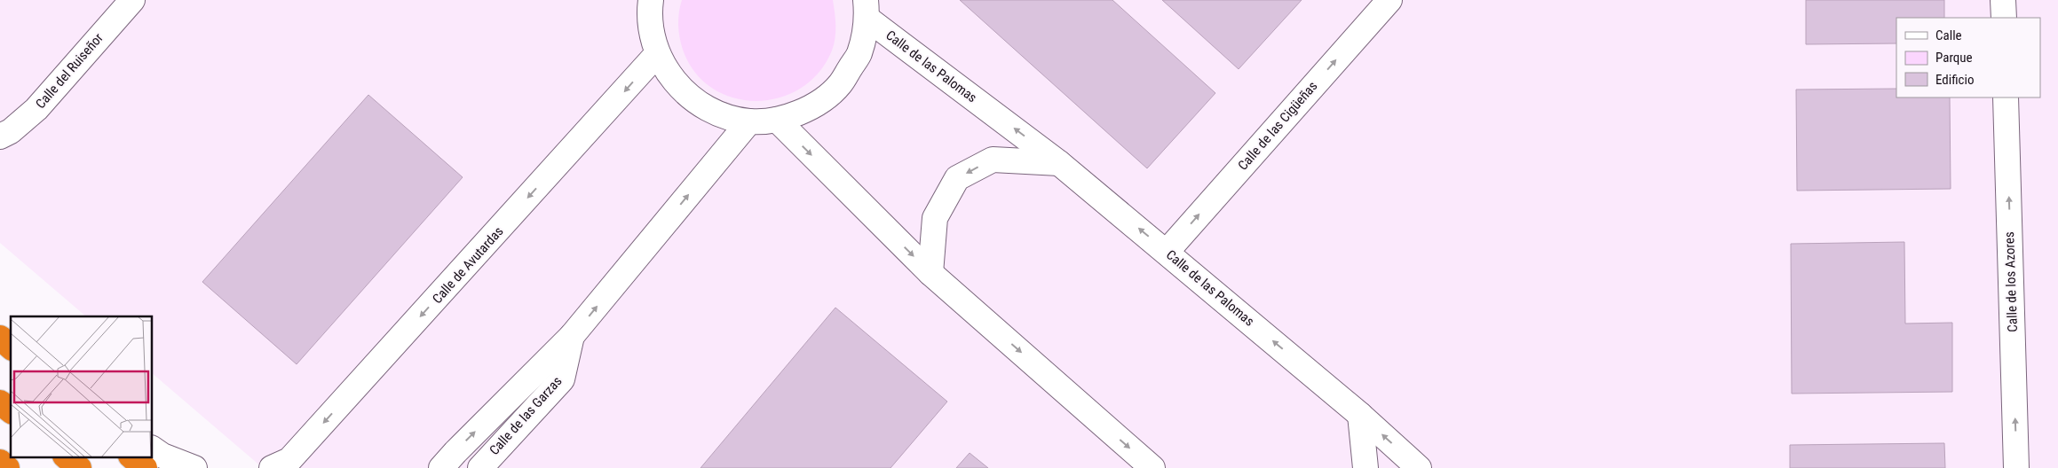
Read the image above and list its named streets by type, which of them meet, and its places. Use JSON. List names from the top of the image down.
{
  "streets": {
    "street": [
      "Calle de las Palomas",
      "Calle del Ruiseñor",
      "Calle de las Cigüeñas",
      "Calle de Avutardas",
      "Calle de los Azores",
      "Calle de las Garzas"
    ]
  },
  "crossings": [
    ["Calle de las Palomas", "Calle de las Cigüeñas"]
  ],
  "one_way": ["Calle de las Cigüeñas", "Calle de los Azores"],
  "legend": ["Calle", "Parque", "Edificio"]
}
